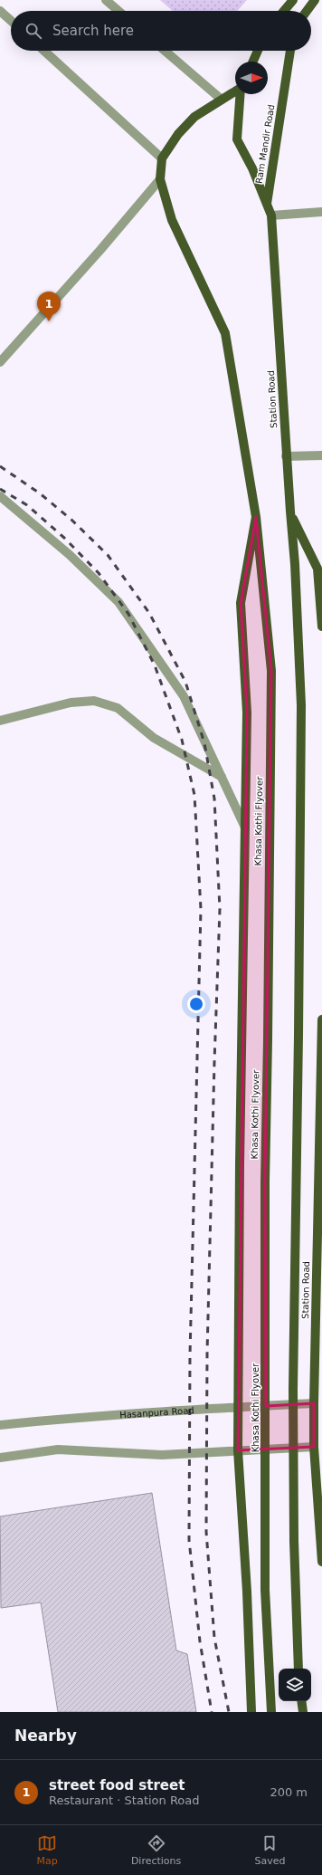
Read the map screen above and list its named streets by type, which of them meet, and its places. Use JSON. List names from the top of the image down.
{
  "streets": {
    "main road": ["Ram Mandir Road", "Station Road", "Khasa Kothi Flyover"],
    "street": ["Hasanpura Road"]
  },
  "crossings": [
    ["Ram Mandir Road", "Station Road"],
    ["Station Road", "Hasanpura Road"]
  ],
  "north": "right",
  "page": {
    "search": "Search here",
    "pins": "1",
    "heading": "Nearby",
    "list": [
      {
        "mark": "1",
        "name": "street food street",
        "note": "Restaurant · Station Road",
        "value": "200 m"
      }
    ],
    "nav": ["Map", "Directions", "Saved"]
  }
}
